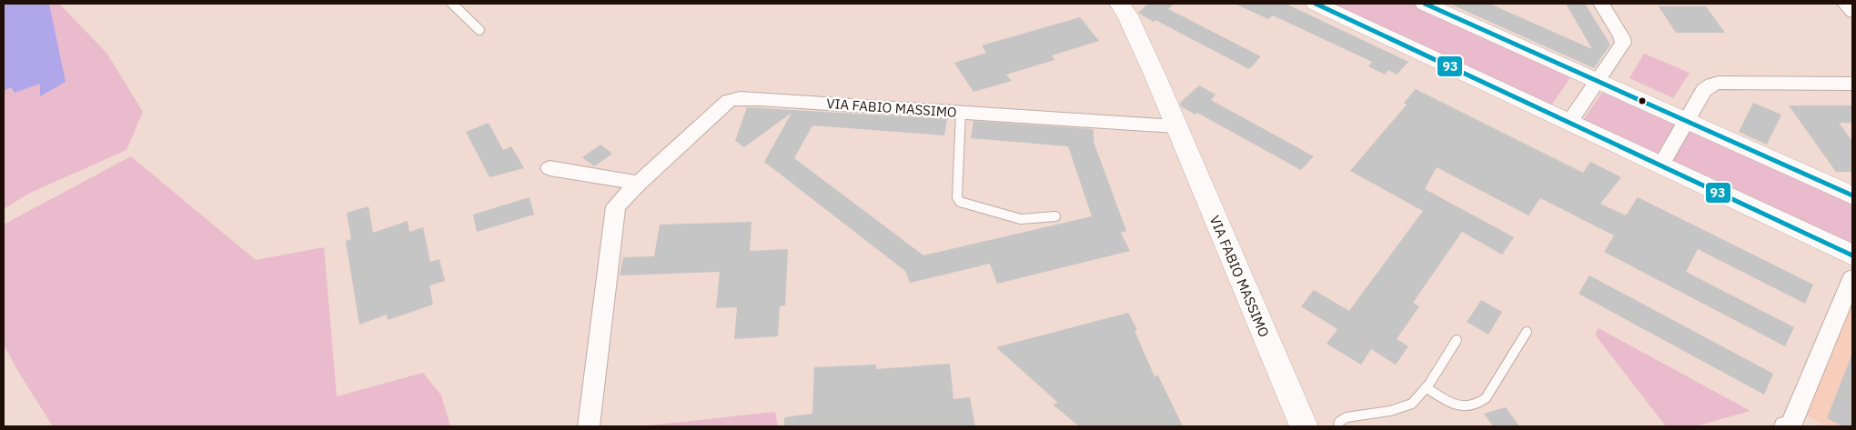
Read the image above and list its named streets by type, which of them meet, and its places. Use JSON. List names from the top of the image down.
{
  "streets": {
    "street": ["VIA FABIO MASSIMO"]
  },
  "lines": ["transit line 93"]
}
